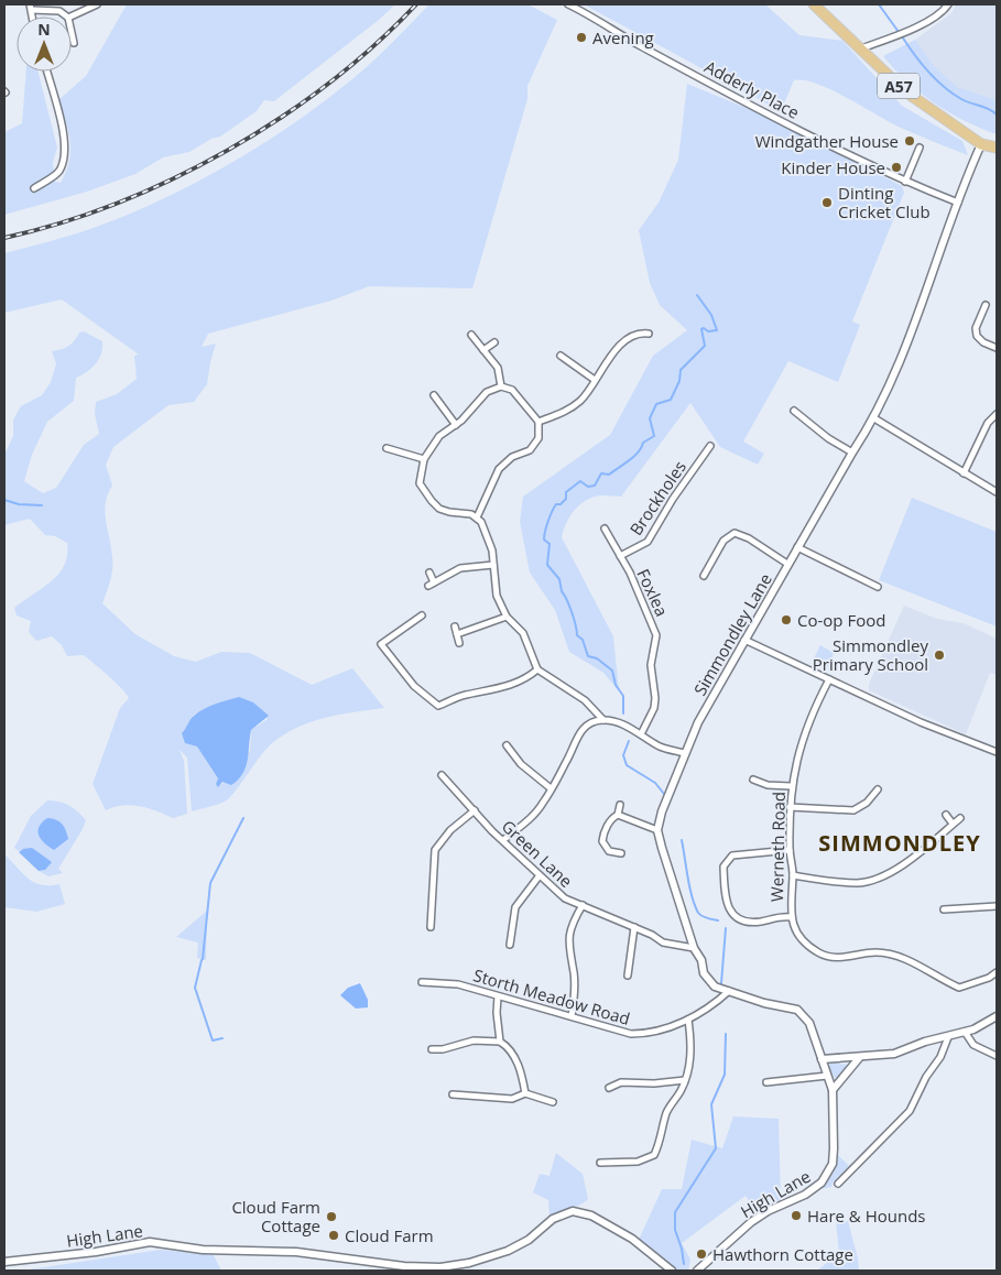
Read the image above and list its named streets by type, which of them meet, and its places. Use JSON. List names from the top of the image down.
{
  "streets": {
    "main road": ["A57"],
    "street": [
      "Adderly Place",
      "Brockholes",
      "Foxlea",
      "Simmondley Lane",
      "Werneth Road",
      "Green Lane",
      "Storth Meadow Road",
      "High Lane"
    ]
  },
  "crossings": [
    ["A57", "Simmondley Lane"],
    ["Adderly Place", "Simmondley Lane"],
    ["Brockholes", "Foxlea"]
  ],
  "districts": ["SIMMONDLEY"],
  "places": [
    "Avening",
    "Windgather House",
    "Kinder House",
    "Dinting Cricket Club",
    "Co-op Food",
    "Simmondley Primary School",
    "Hare & Hounds",
    "Cloud Farm Cottage",
    "Cloud Farm",
    "Hawthorn Cottage"
  ],
  "north": "top"
}
